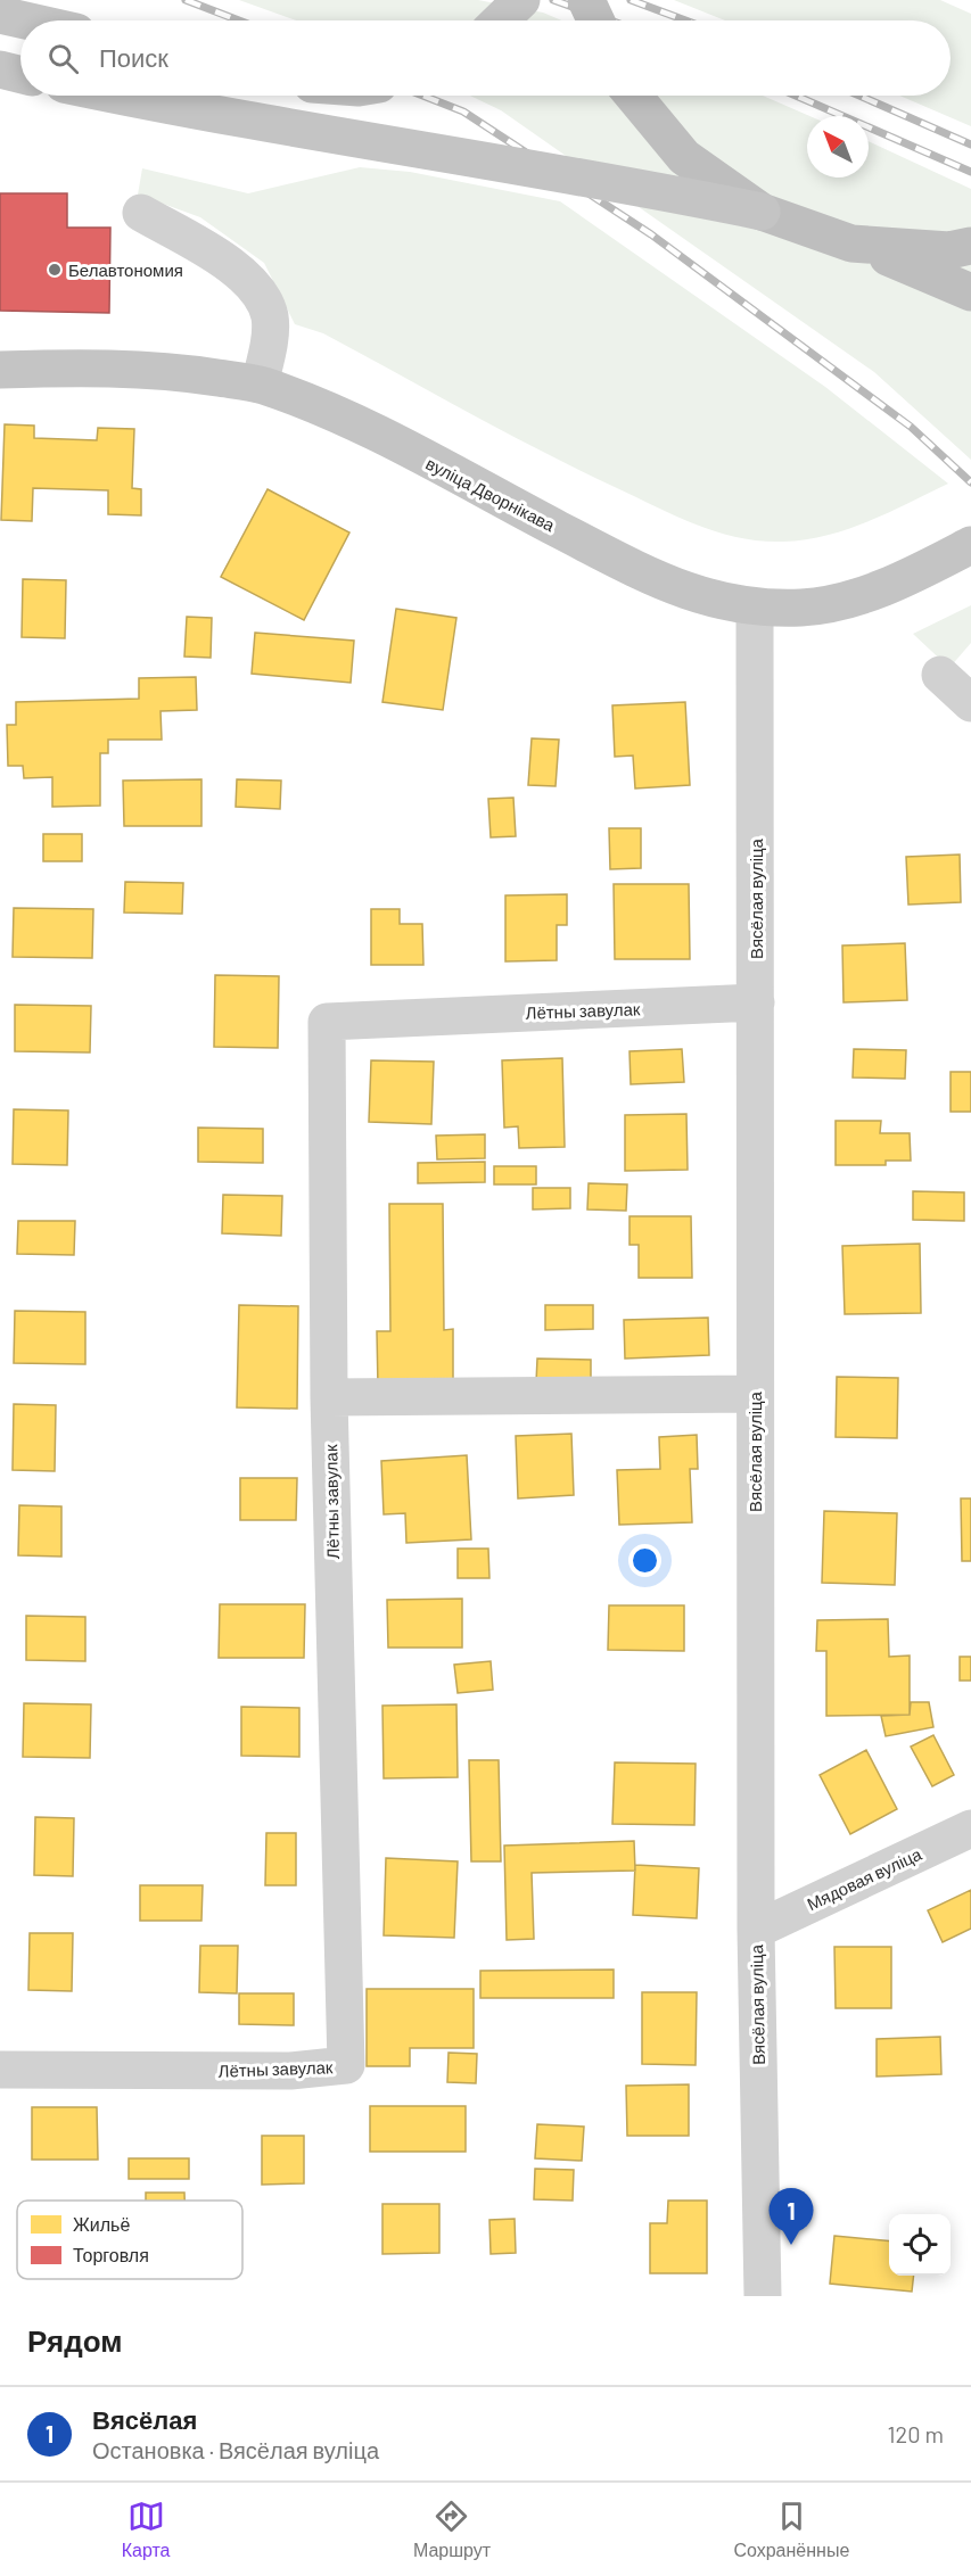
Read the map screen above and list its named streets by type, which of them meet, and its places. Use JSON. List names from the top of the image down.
{
  "streets": {
    "main road": ["вуліца Дворнікава"],
    "street": ["Вясёлая вуліца", "Лётны завулак", "Мядовая вуліца"]
  },
  "crossings": [
    ["вуліца Дворнікава", "Вясёлая вуліца"],
    ["Вясёлая вуліца", "Лётны завулак"],
    ["Вясёлая вуліца", "Мядовая вуліца"]
  ],
  "places": ["Белавтономия"],
  "legend": ["Жильё", "Торговля"],
  "north": "top left",
  "page": {
    "search": "Поиск",
    "pins": "1",
    "heading": "Рядом",
    "list": [
      {
        "mark": "1",
        "name": "Вясёлая",
        "note": "Остановка · Вясёлая вуліца",
        "value": "120 m"
      }
    ],
    "nav": ["Карта", "Маршрут", "Сохранённые"]
  }
}
